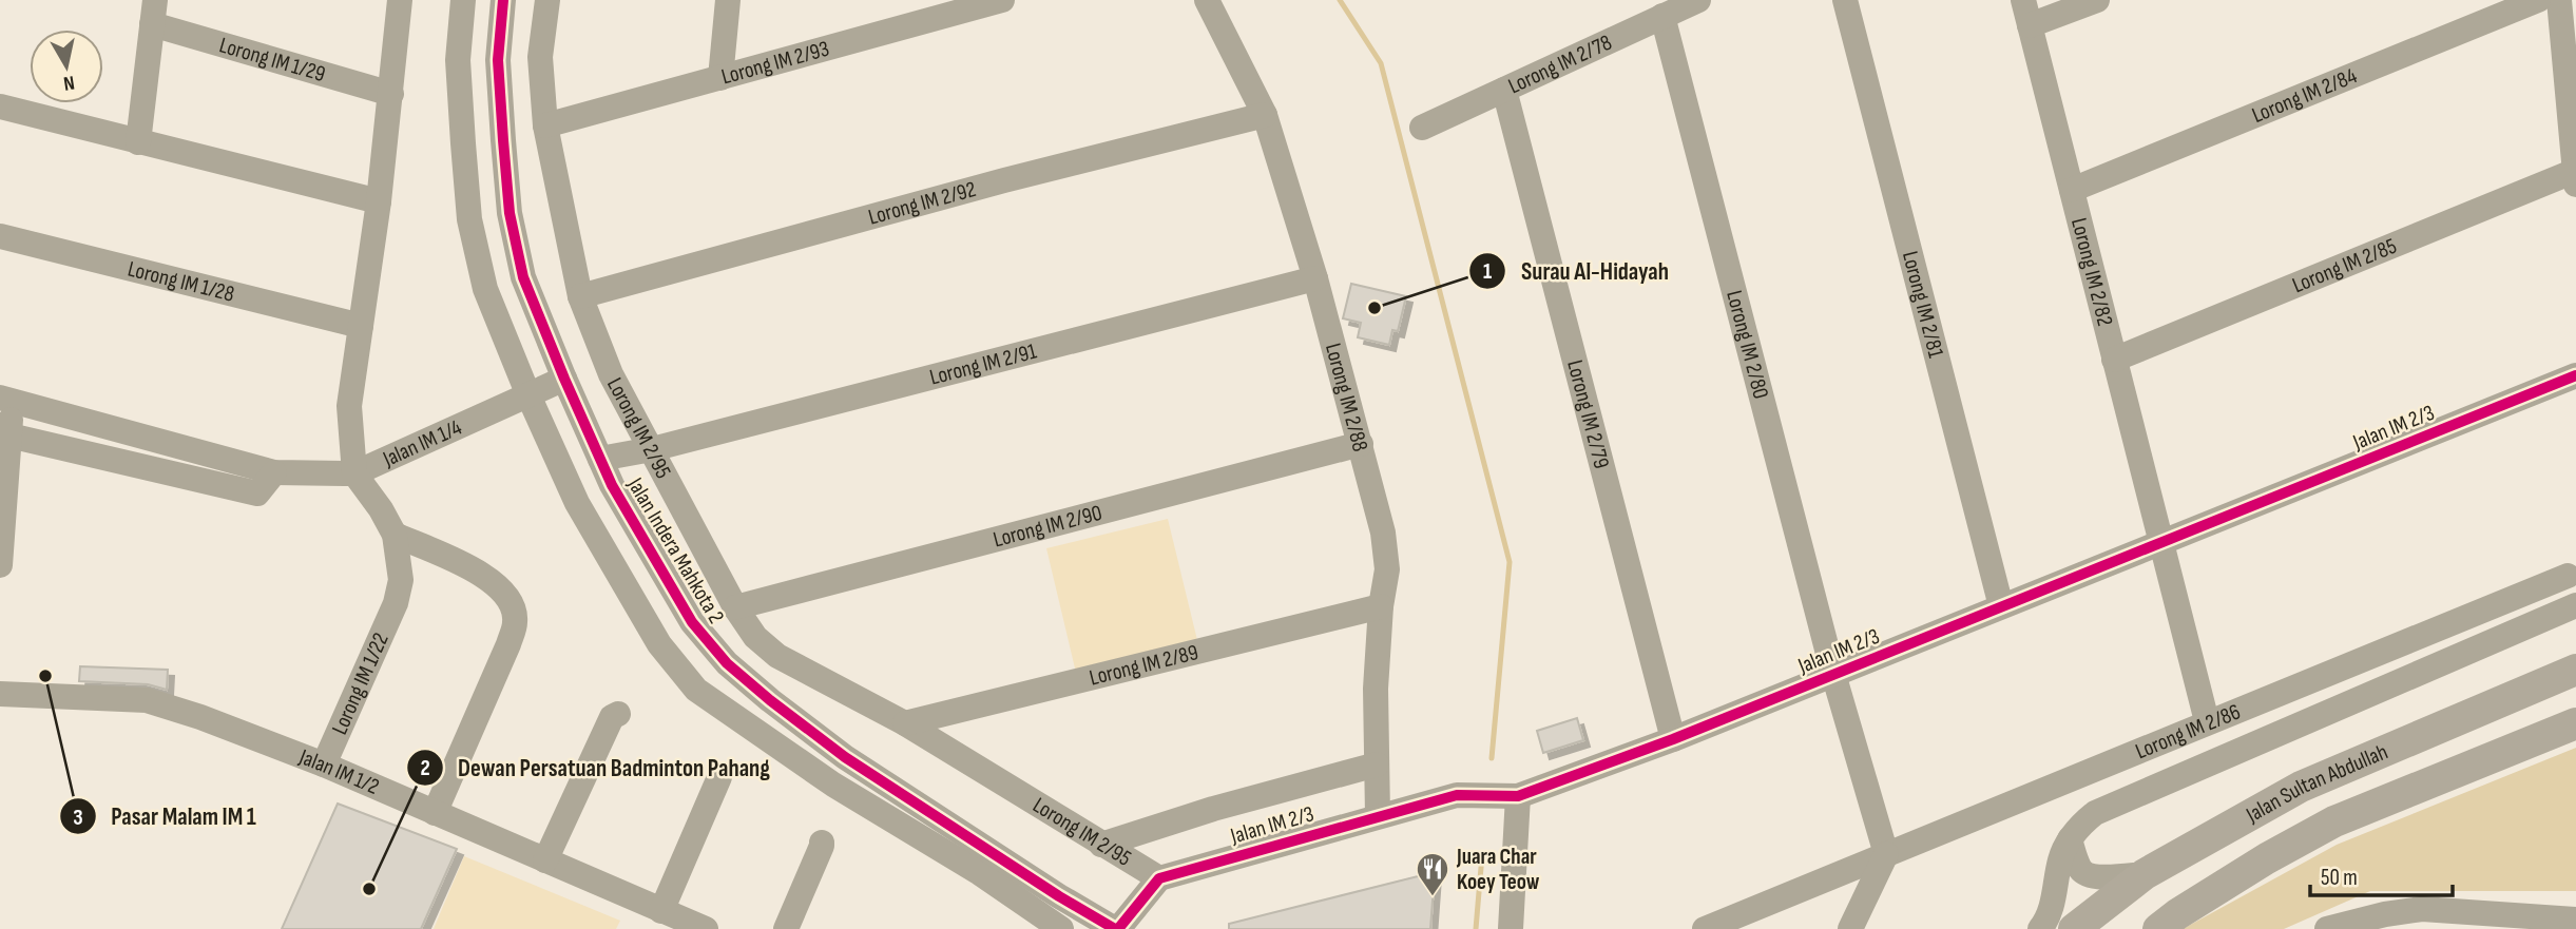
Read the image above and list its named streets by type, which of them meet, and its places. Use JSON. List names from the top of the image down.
{
  "streets": {
    "main road": ["Jalan Sultan Abdullah"],
    "street": [
      "Lorong IM 1/29",
      "Lorong IM 2/93",
      "Lorong IM 2/78",
      "Lorong IM 2/84",
      "Lorong IM 2/92",
      "Lorong IM 2/85",
      "Lorong IM 2/82",
      "Lorong IM 1/28",
      "Lorong IM 2/81",
      "Lorong IM 2/80",
      "Lorong IM 2/91",
      "Lorong IM 2/88",
      "Lorong IM 2/79",
      "Lorong IM 2/95",
      "Jalan IM 2/3",
      "Jalan IM 1/4",
      "Lorong IM 2/90",
      "Jalan Indera Mahkota 2",
      "Lorong IM 2/89",
      "Lorong IM 1/22",
      "Lorong IM 2/86",
      "Jalan IM 1/2"
    ]
  },
  "crossings": [
    ["Lorong IM 2/93", "Lorong IM 2/95"],
    ["Lorong IM 2/78", "Lorong IM 2/80"],
    ["Lorong IM 2/78", "Lorong IM 2/79"],
    ["Lorong IM 2/84", "Lorong IM 2/82"],
    ["Lorong IM 2/92", "Lorong IM 2/88"],
    ["Lorong IM 2/92", "Lorong IM 2/95"],
    ["Lorong IM 2/85", "Lorong IM 2/82"],
    ["Lorong IM 2/82", "Jalan IM 2/3"],
    ["Lorong IM 2/82", "Lorong IM 2/86"],
    ["Lorong IM 2/81", "Jalan IM 2/3"],
    ["Lorong IM 2/80", "Jalan IM 2/3"],
    ["Lorong IM 2/80", "Lorong IM 2/86"],
    ["Lorong IM 2/91", "Lorong IM 2/88"],
    ["Lorong IM 2/91", "Lorong IM 2/95"],
    ["Lorong IM 2/91", "Jalan Indera Mahkota 2"],
    ["Lorong IM 2/88", "Jalan IM 2/3"],
    ["Lorong IM 2/88", "Lorong IM 2/90"],
    ["Lorong IM 2/88", "Lorong IM 2/89"],
    ["Lorong IM 2/79", "Jalan IM 2/3"],
    ["Lorong IM 2/95", "Jalan IM 2/3"],
    ["Lorong IM 2/95", "Lorong IM 2/90"],
    ["Lorong IM 2/95", "Lorong IM 2/89"],
    ["Jalan IM 1/4", "Jalan Indera Mahkota 2"],
    ["Lorong IM 1/22", "Jalan IM 1/2"]
  ],
  "places": {
    "other": ["Surau Al-Hidayah", "Pasar Malam IM 1", "Dewan Persatuan Badminton Pahang"],
    "restaurant": ["Juara Char Koey Teow"]
  },
  "scale_bar": "50 m",
  "north": "bottom"
}
